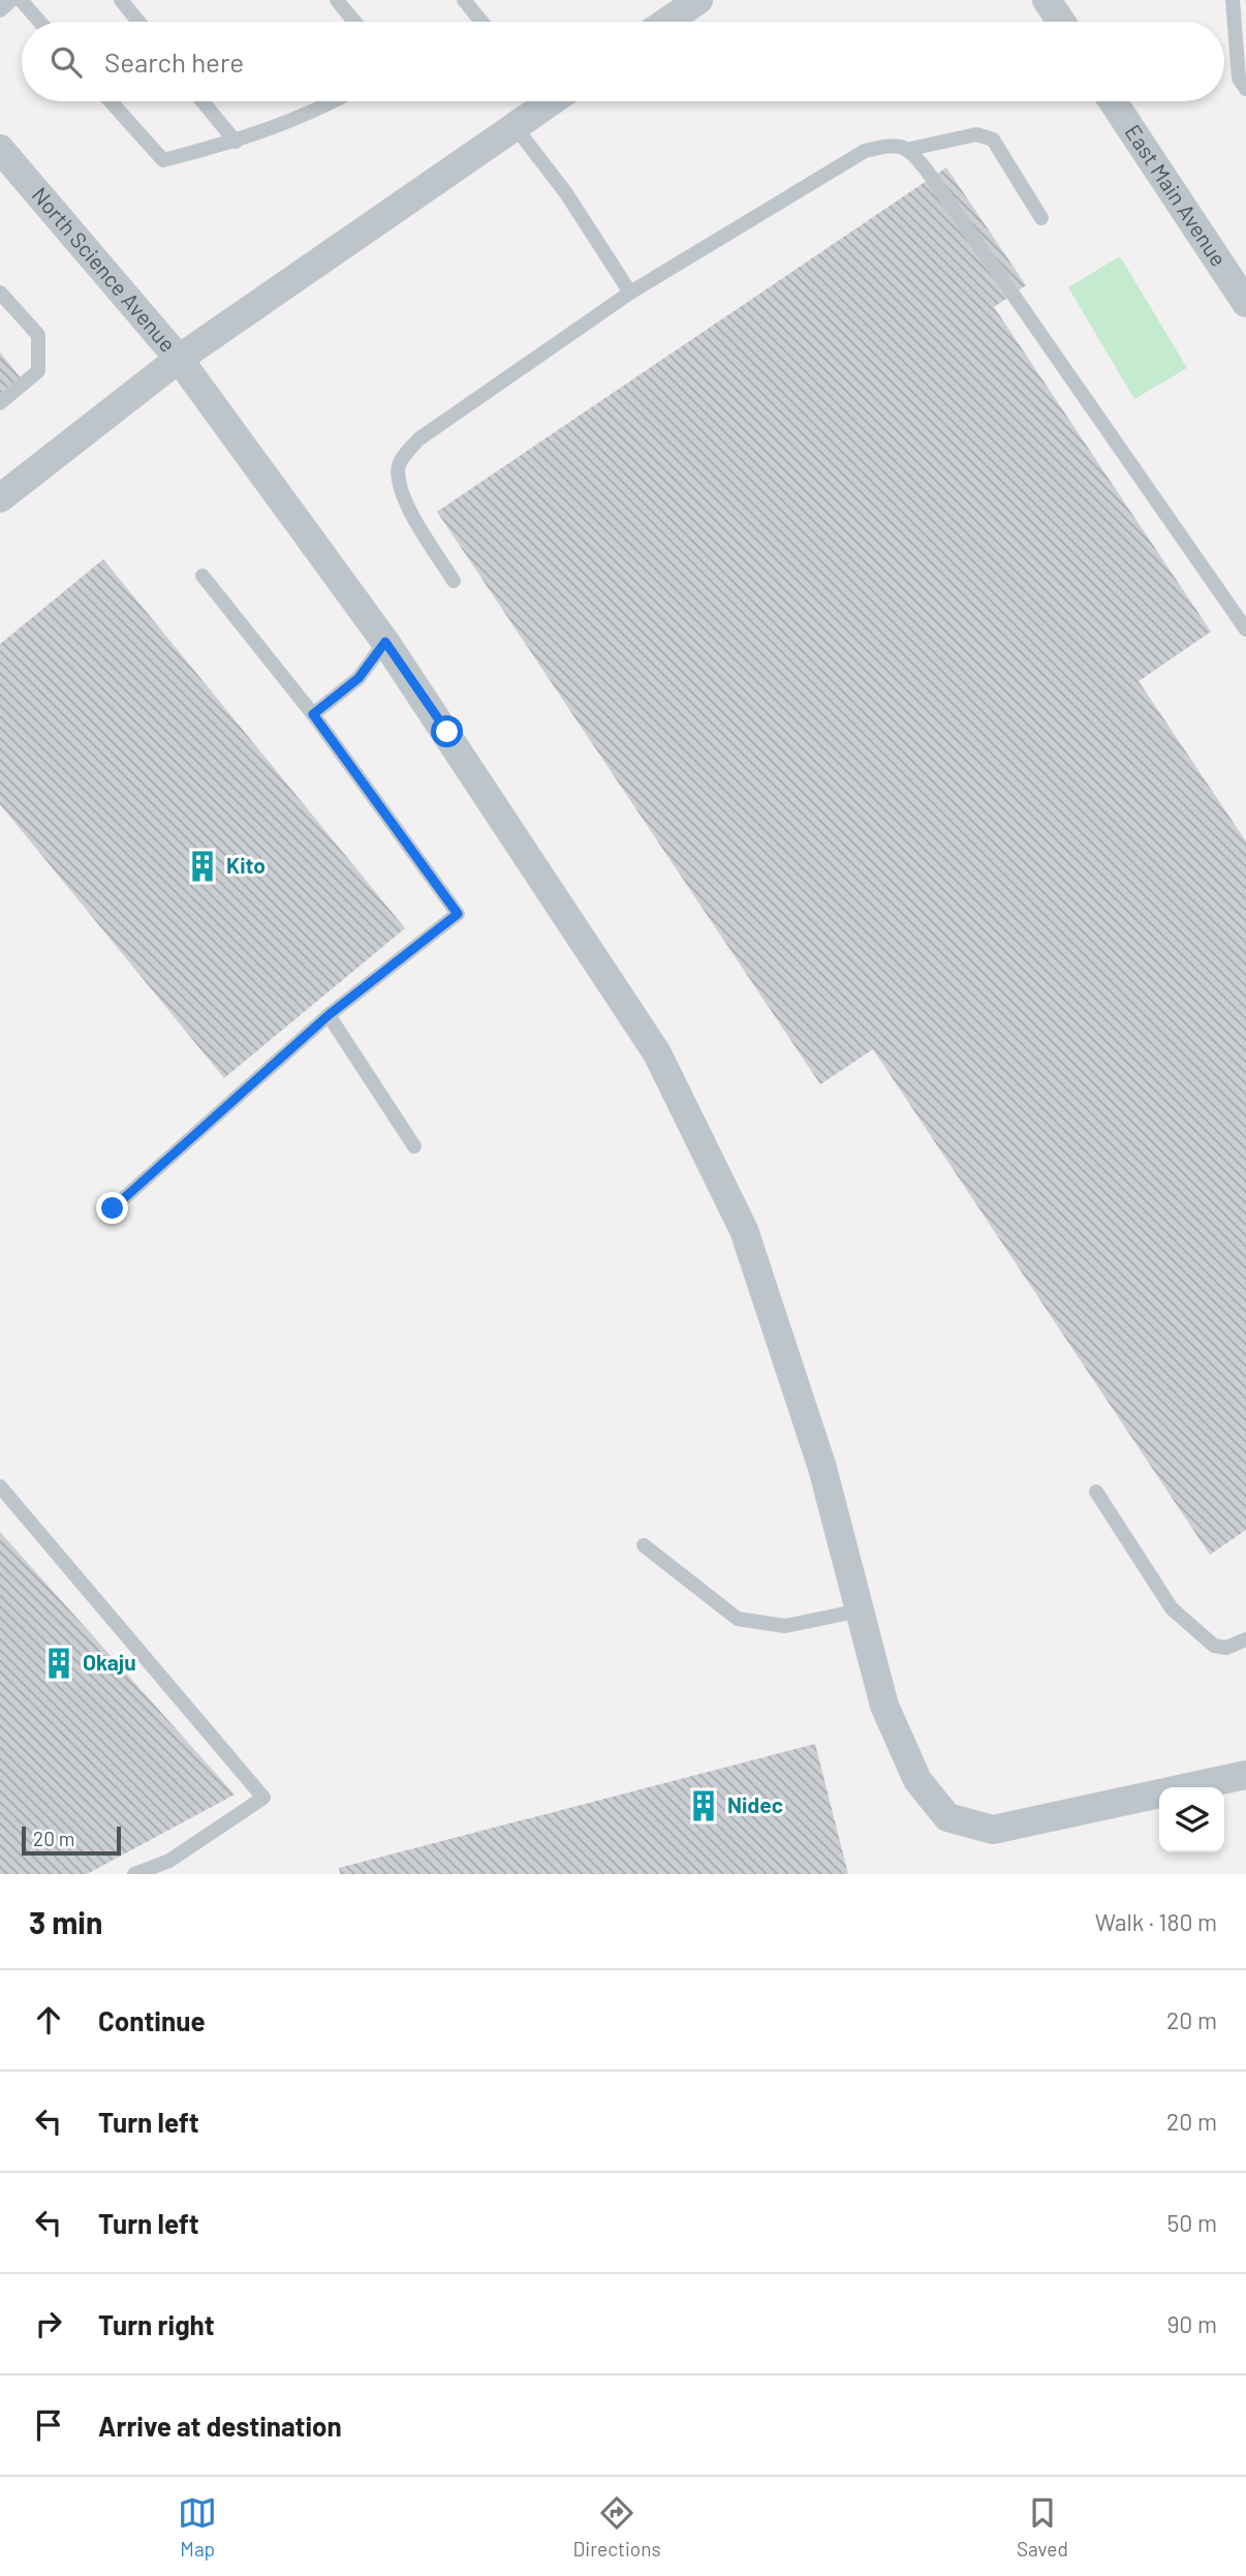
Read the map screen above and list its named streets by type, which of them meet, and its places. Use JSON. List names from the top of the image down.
{
  "streets": {
    "street": ["East Main Avenue", "North Science Avenue"]
  },
  "places": {
    "building": ["Kito", "Okaju", "Nidec"]
  },
  "scale_bar": "20 m",
  "page": {
    "search": "Search here",
    "scale": "20 m",
    "heading": ["3 min", "Walk · 180 m"],
    "list": [
      ["Continue", "20 m"],
      ["Turn left", "20 m"],
      ["Turn left", "50 m"],
      ["Turn right", "90 m"],
      "Arrive at destination"
    ],
    "nav": ["Map", "Directions", "Saved"]
  }
}
